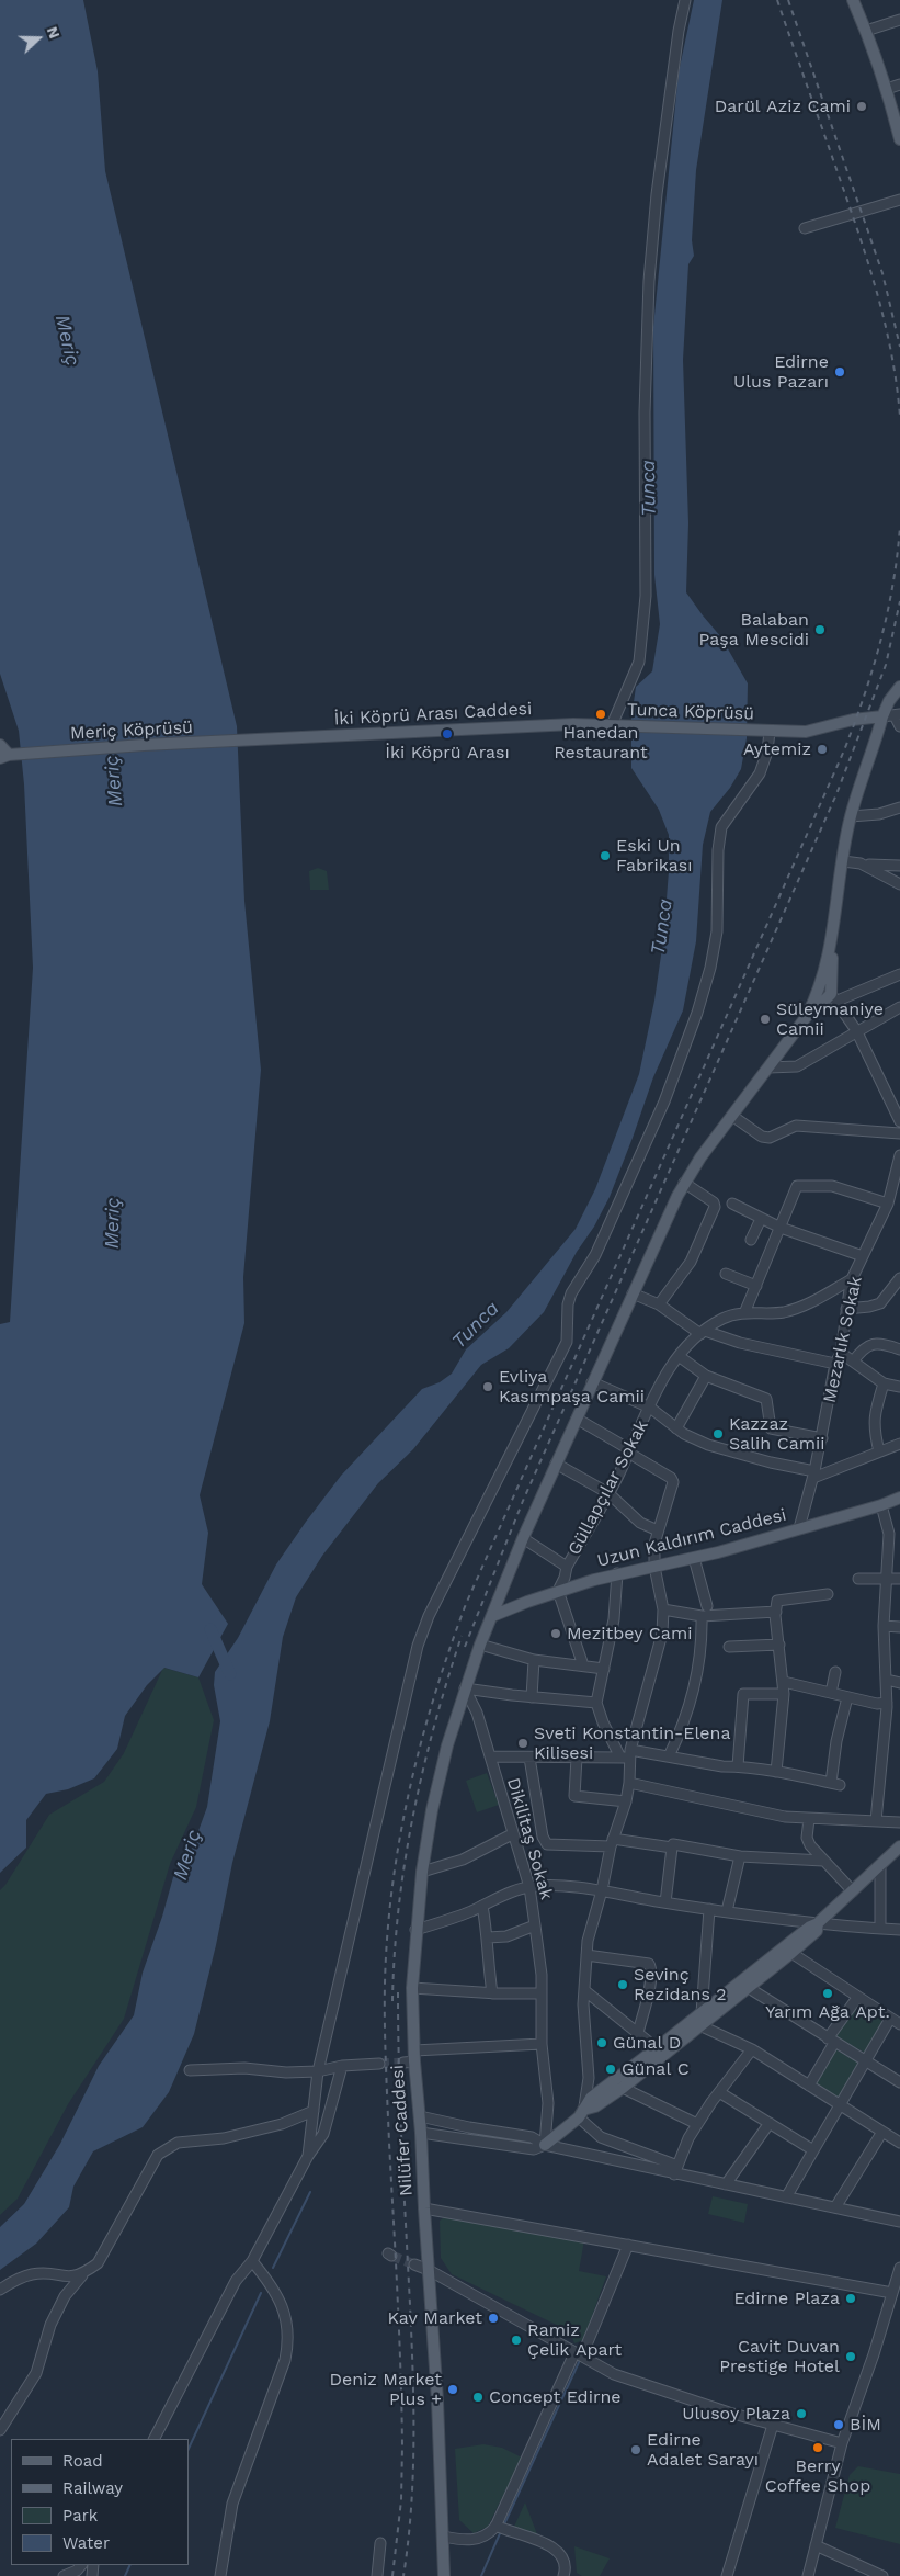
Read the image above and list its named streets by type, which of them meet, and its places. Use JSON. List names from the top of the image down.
{
  "streets": {
    "main road": [
      "Tunca Köprüsü",
      "İki Köprü Arası Caddesi",
      "Meriç Köprüsü",
      "Uzun Kaldırım Caddesi",
      "Nilüfer Caddesi"
    ],
    "street": ["Mezarlık Sokak", "Güllapçılar Sokak", "Dikilitaş Sokak"]
  },
  "crossings": [
    ["Tunca Köprüsü", "İki Köprü Arası Caddesi"],
    ["İki Köprü Arası Caddesi", "Meriç Köprüsü"],
    ["Mezarlık Sokak", "Güllapçılar Sokak"],
    ["Mezarlık Sokak", "Uzun Kaldırım Caddesi"],
    ["Güllapçılar Sokak", "Uzun Kaldırım Caddesi"],
    ["Dikilitaş Sokak", "Nilüfer Caddesi"]
  ],
  "water": ["Meriç", "Tunca"],
  "places": [
    "Darül Aziz Cami",
    "Edirne Ulus Pazarı",
    "Balaban Paşa Mescidi",
    "Hanedan Restaurant",
    "İki Köprü Arası",
    "Aytemiz",
    "Eski Un Fabrikası",
    "Süleymaniye Camii",
    "Evliya Kasımpaşa Camii",
    "Kazzaz Salih Camii",
    "Mezitbey Cami",
    "Sveti Konstantin-Elena Kilisesi",
    "Sevinç Rezidans 2",
    "Yarım Ağa Apt.",
    "Günal D",
    "Günal C",
    "Edirne Plaza",
    "Kav Market",
    "Ramiz Çelik Apart",
    "Cavit Duvan Prestige Hotel",
    "Deniz Market Plus +",
    "Concept Edirne",
    "Ulusoy Plaza",
    "BİM",
    "Berry Coffee Shop",
    "Edirne Adalet Sarayı"
  ],
  "legend": [
    "Road",
    "Railway",
    "Park",
    "Water"
  ],
  "north": "right"
}
